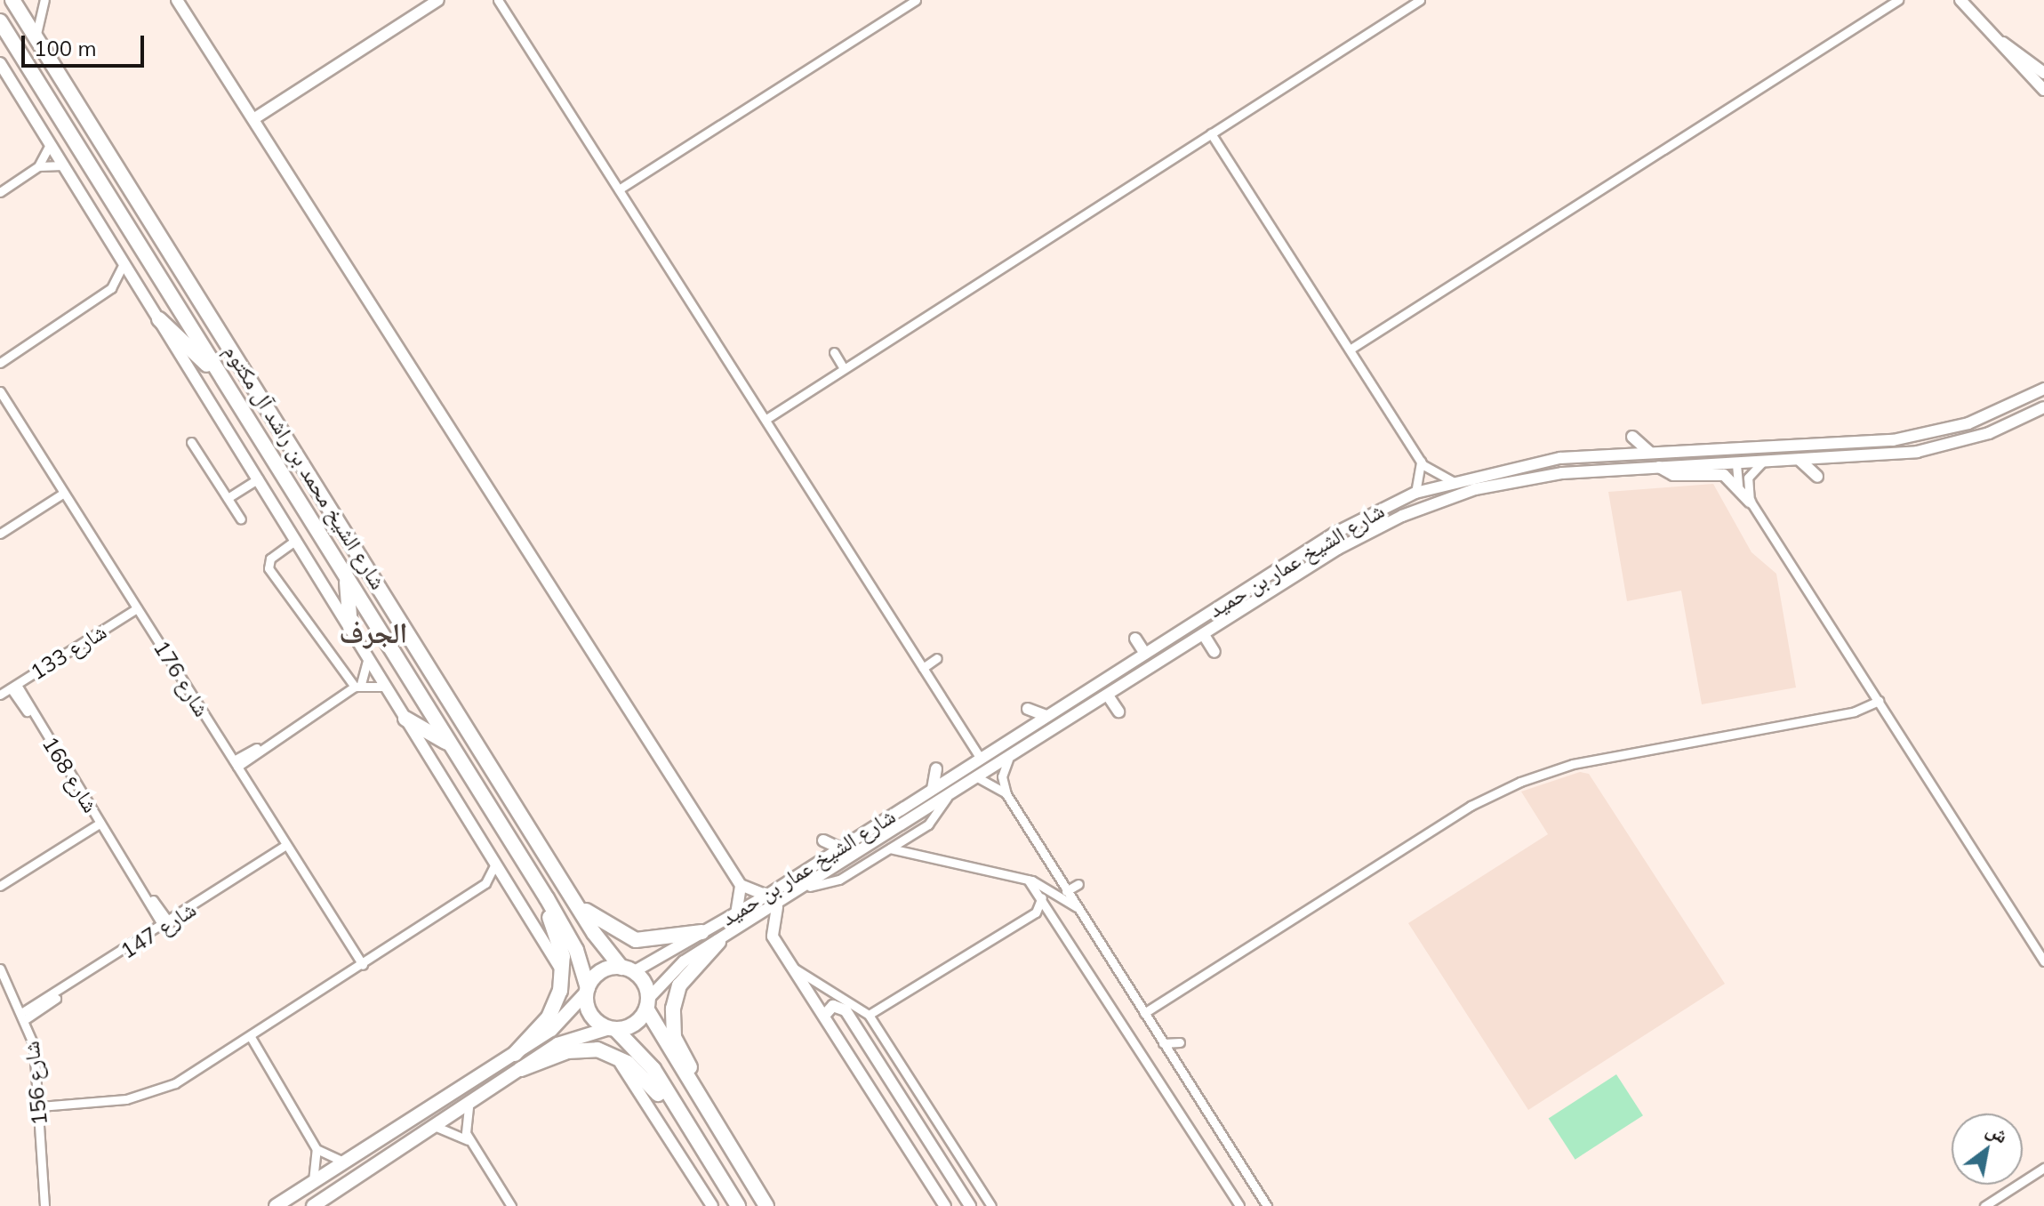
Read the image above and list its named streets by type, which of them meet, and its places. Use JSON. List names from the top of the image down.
{
  "streets": {
    "highway": ["شارع الشيخ محمد بن راشد آل مكتوم"],
    "street": [
      "شارع الشيخ عمار بن حميد",
      "شارع 133",
      "شارع 176",
      "شارع 168",
      "شارع 147",
      "شارع 156"
    ]
  },
  "crossings": [
    ["شارع الشيخ محمد بن راشد آل مكتوم", "شارع الشيخ عمار بن حميد"],
    ["شارع 133", "شارع 176"],
    ["شارع 133", "شارع 168"],
    ["شارع 176", "شارع 147"],
    ["شارع 168", "شارع 147"],
    ["شارع 147", "شارع 156"]
  ],
  "districts": ["الجرف"],
  "scale_bar": "100 m",
  "north": "top right"
}
